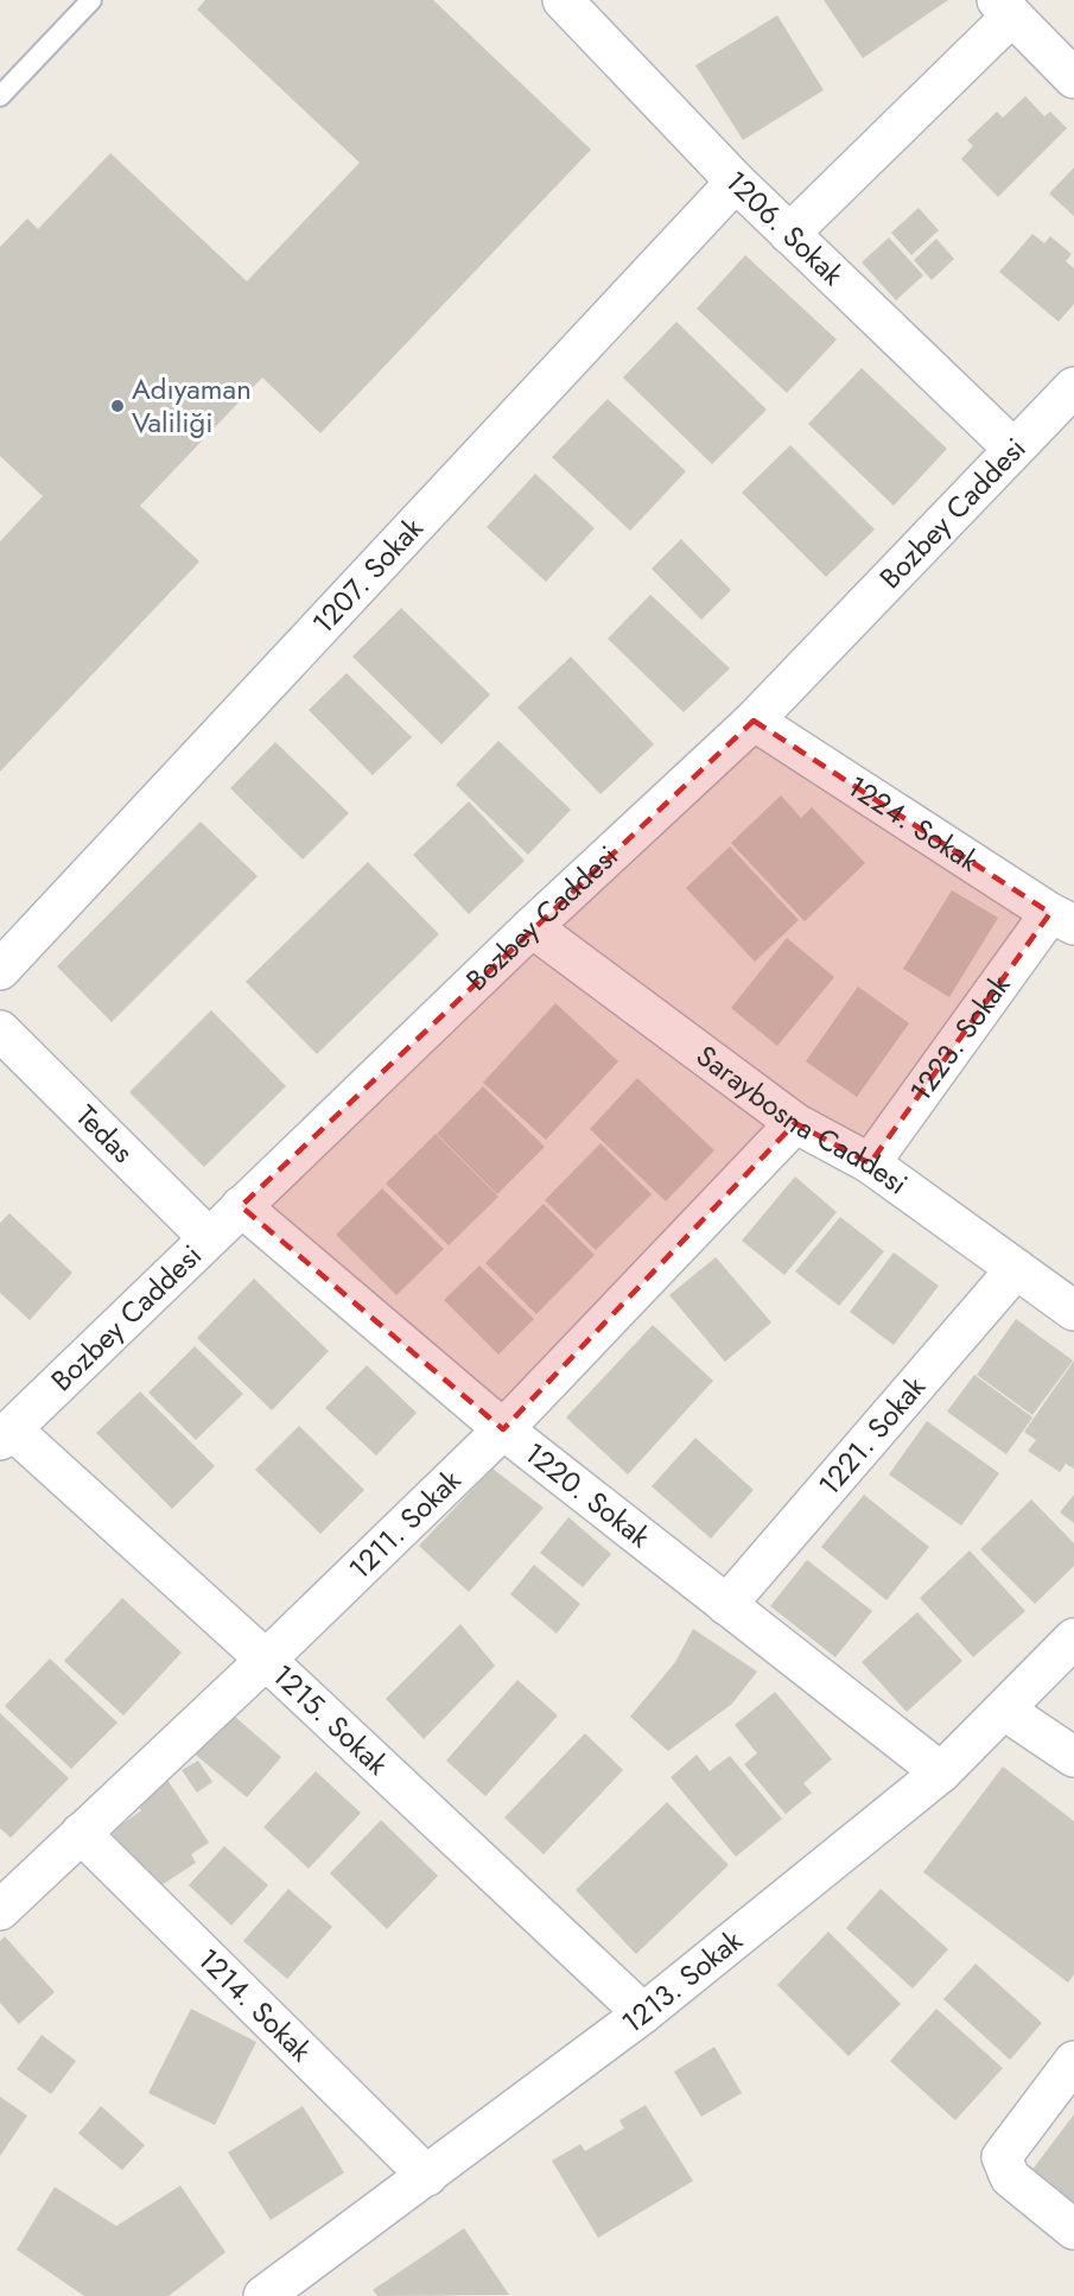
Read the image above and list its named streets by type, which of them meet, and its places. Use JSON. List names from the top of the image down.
{
  "streets": {
    "street": [
      "1206. Sokak",
      "Bozbey Caddesi",
      "1207. Sokak",
      "1224. Sokak",
      "1223. Sokak",
      "Saraybosna Caddesi",
      "Tedas",
      "1221. Sokak",
      "1220. Sokak",
      "1211. Sokak",
      "1215. Sokak",
      "1213. Sokak",
      "1214. Sokak"
    ]
  },
  "crossings": [
    ["1206. Sokak", "Bozbey Caddesi"],
    ["1206. Sokak", "1207. Sokak"],
    ["Bozbey Caddesi", "1224. Sokak"],
    ["Bozbey Caddesi", "Saraybosna Caddesi"],
    ["Bozbey Caddesi", "Tedas"],
    ["Bozbey Caddesi", "1220. Sokak"],
    ["Bozbey Caddesi", "1215. Sokak"],
    ["1224. Sokak", "1223. Sokak"],
    ["1223. Sokak", "Saraybosna Caddesi"],
    ["Saraybosna Caddesi", "1221. Sokak"],
    ["Saraybosna Caddesi", "1211. Sokak"],
    ["1221. Sokak", "1220. Sokak"],
    ["1220. Sokak", "1211. Sokak"],
    ["1220. Sokak", "1213. Sokak"],
    ["1211. Sokak", "1215. Sokak"],
    ["1211. Sokak", "1214. Sokak"],
    ["1215. Sokak", "1213. Sokak"],
    ["1213. Sokak", "1214. Sokak"]
  ],
  "places": ["Adıyaman Valiliği"]
}
